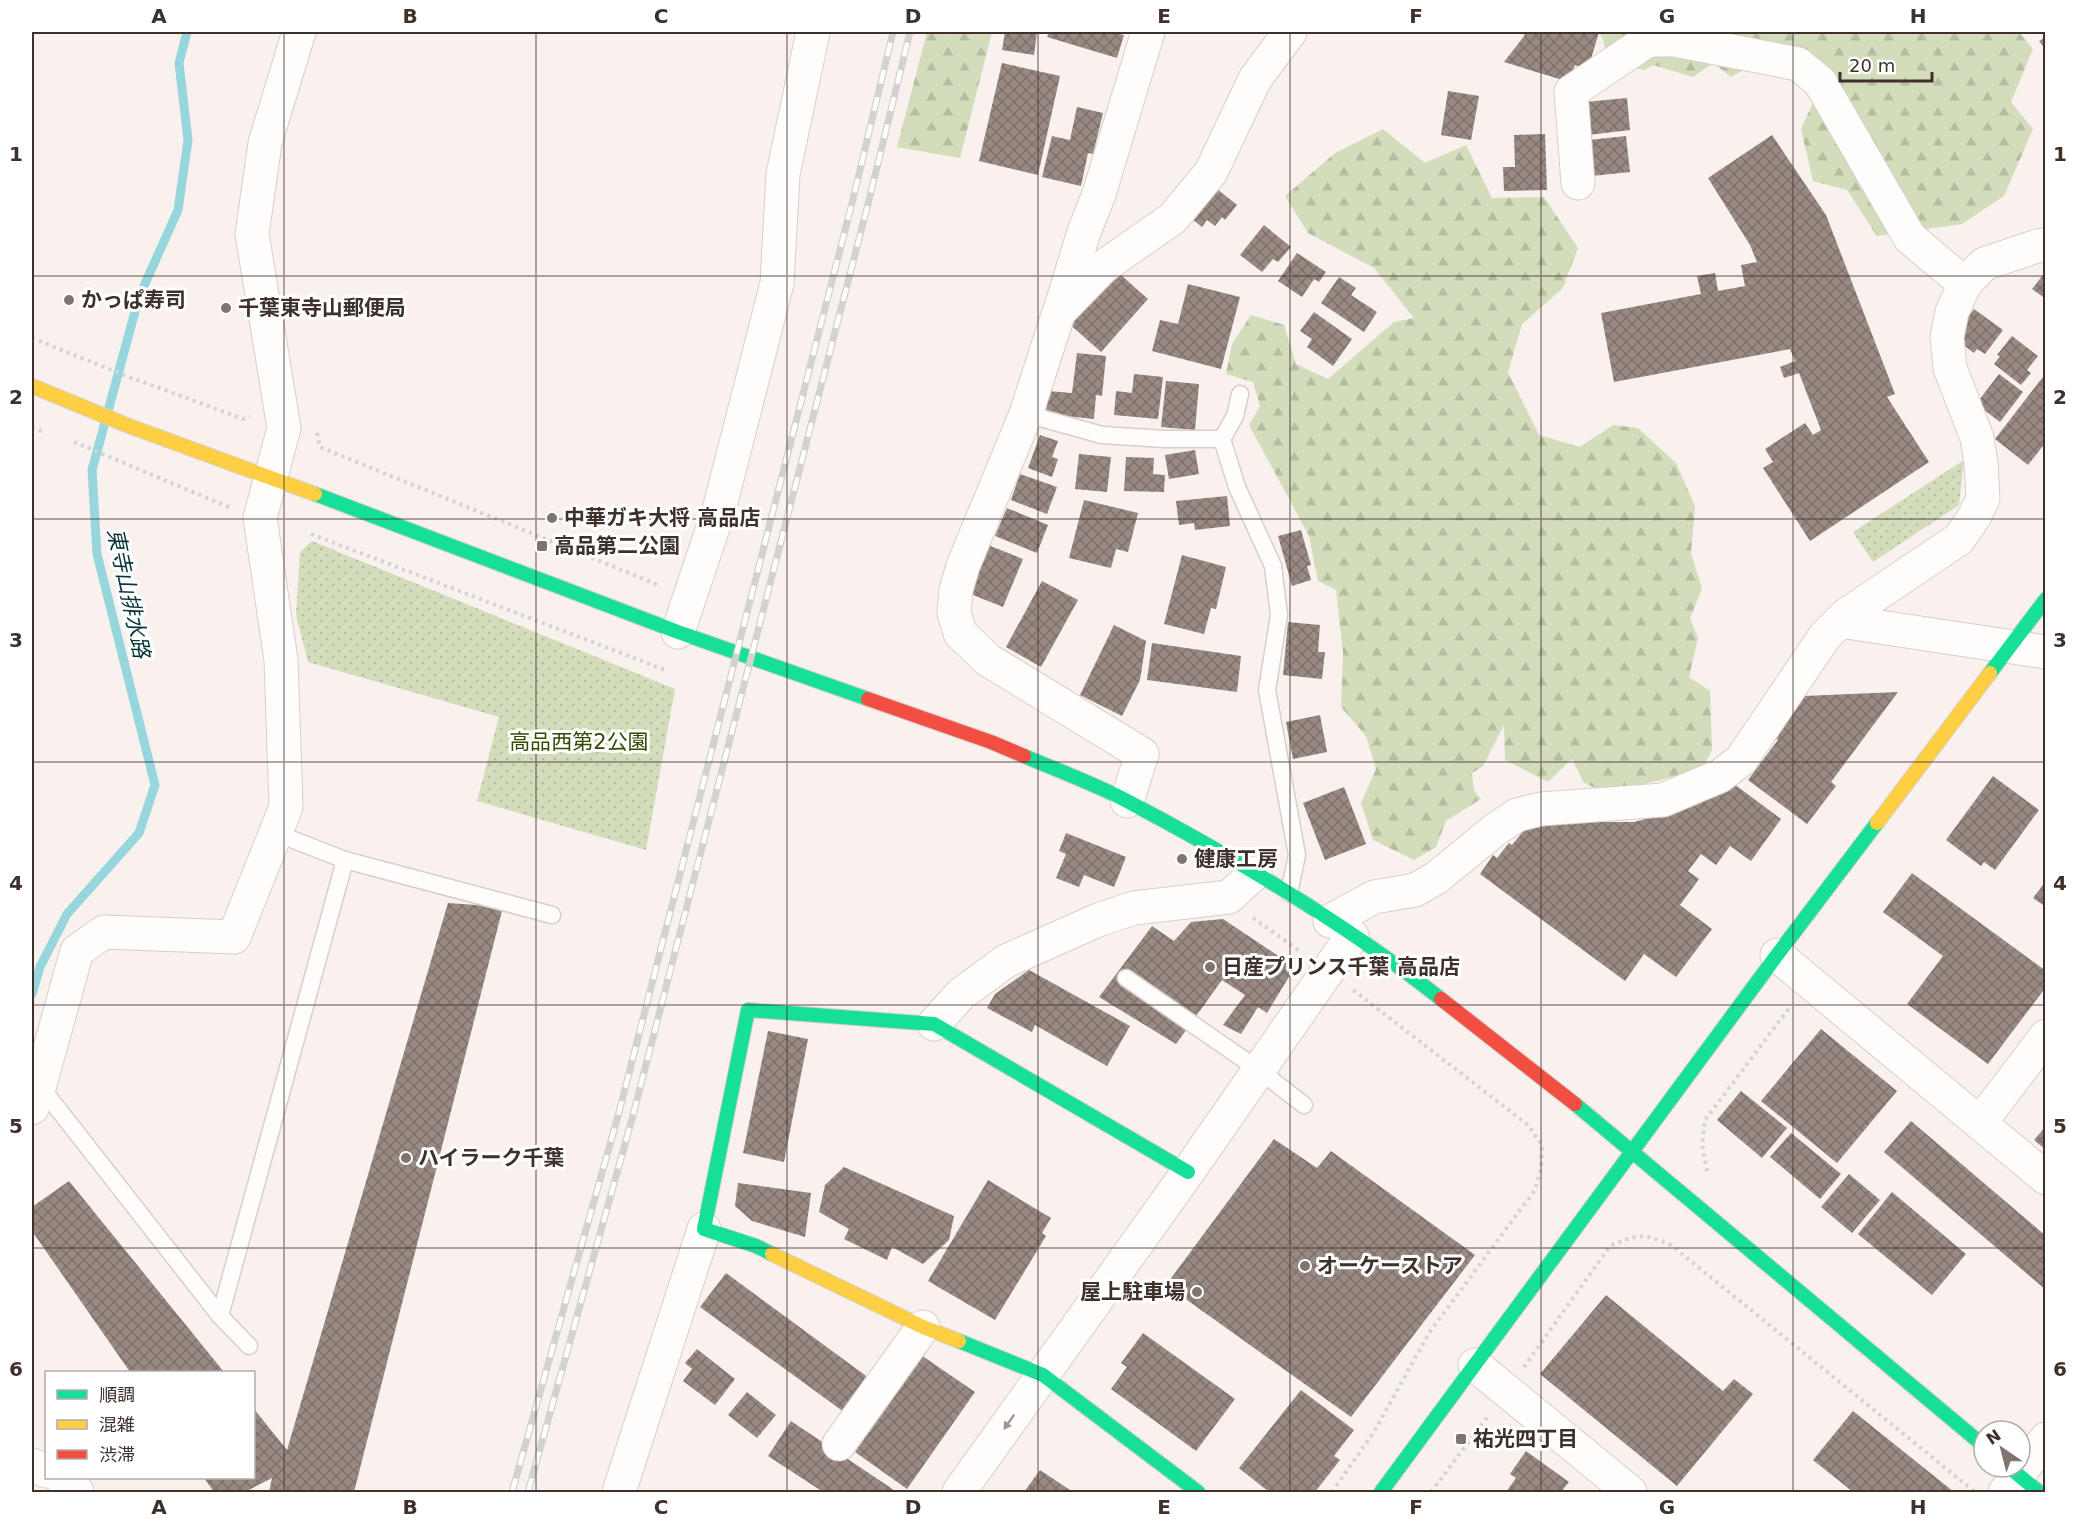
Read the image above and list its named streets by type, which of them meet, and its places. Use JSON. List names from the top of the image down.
{
  "water": ["東寺山排水路"],
  "parks": ["高品西第2公園"],
  "places": {
    "other": [
      "かっぱ寿司",
      "千葉東寺山郵便局",
      "中華ガキ大将 高品店",
      "健康工房",
      "日産プリンス千葉 高品店",
      "ハイラーク千葉",
      "オーケーストア",
      "屋上駐車場"
    ],
    "transit": ["高品第二公園", "祐光四丁目"]
  },
  "legend": ["順調", "混雑", "渋滞"],
  "scale_bar": "20 m",
  "north": "top left",
  "grid": {
    "columns": [
      "A",
      "B",
      "C",
      "D",
      "E",
      "F",
      "G",
      "H"
    ],
    "rows": [
      "1",
      "2",
      "3",
      "4",
      "5",
      "6"
    ]
  }
}
